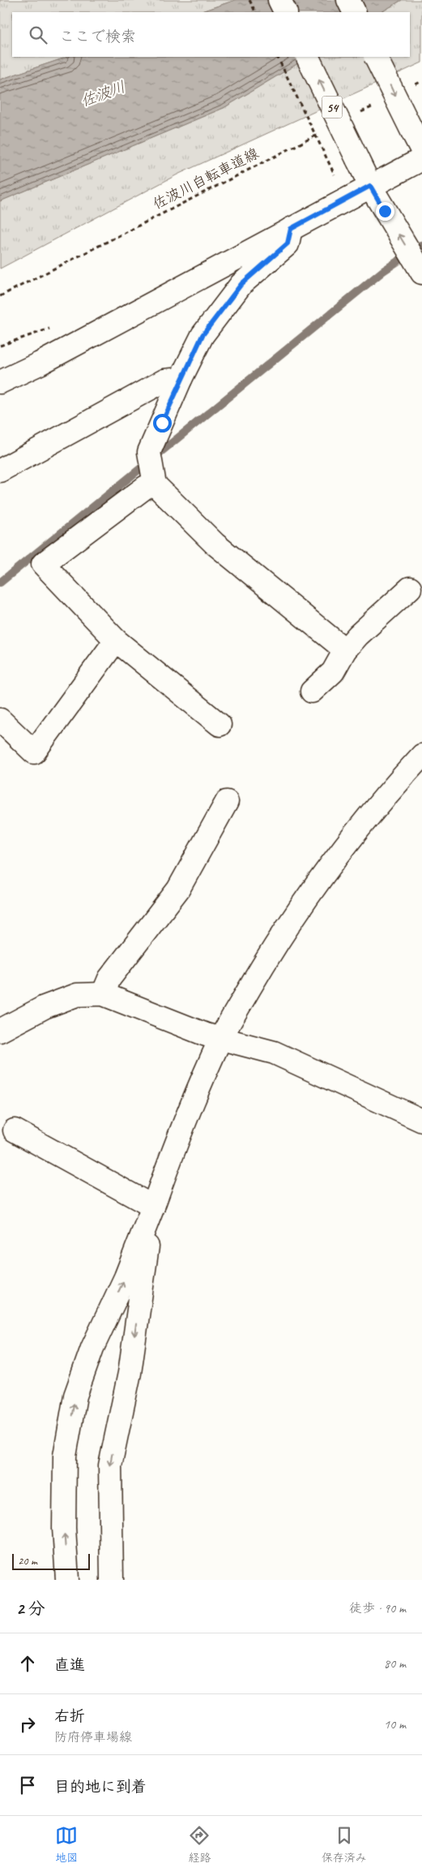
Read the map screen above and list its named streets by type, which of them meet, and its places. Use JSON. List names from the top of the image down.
{
  "streets": {
    "street": ["54"],
    "path": ["佐波川自転車道線"]
  },
  "water": ["佐波川"],
  "scale_bar": "20 m",
  "page": {
    "search": "ここで検索",
    "scale": "20 m",
    "heading": ["2 分", "徒歩 · 90 m"],
    "list": [
      ["直進", "80 m"],
      ["右折", "防府停車場線", "10 m"],
      "目的地に到着"
    ],
    "nav": ["地図", "経路", "保存済み"]
  }
}
